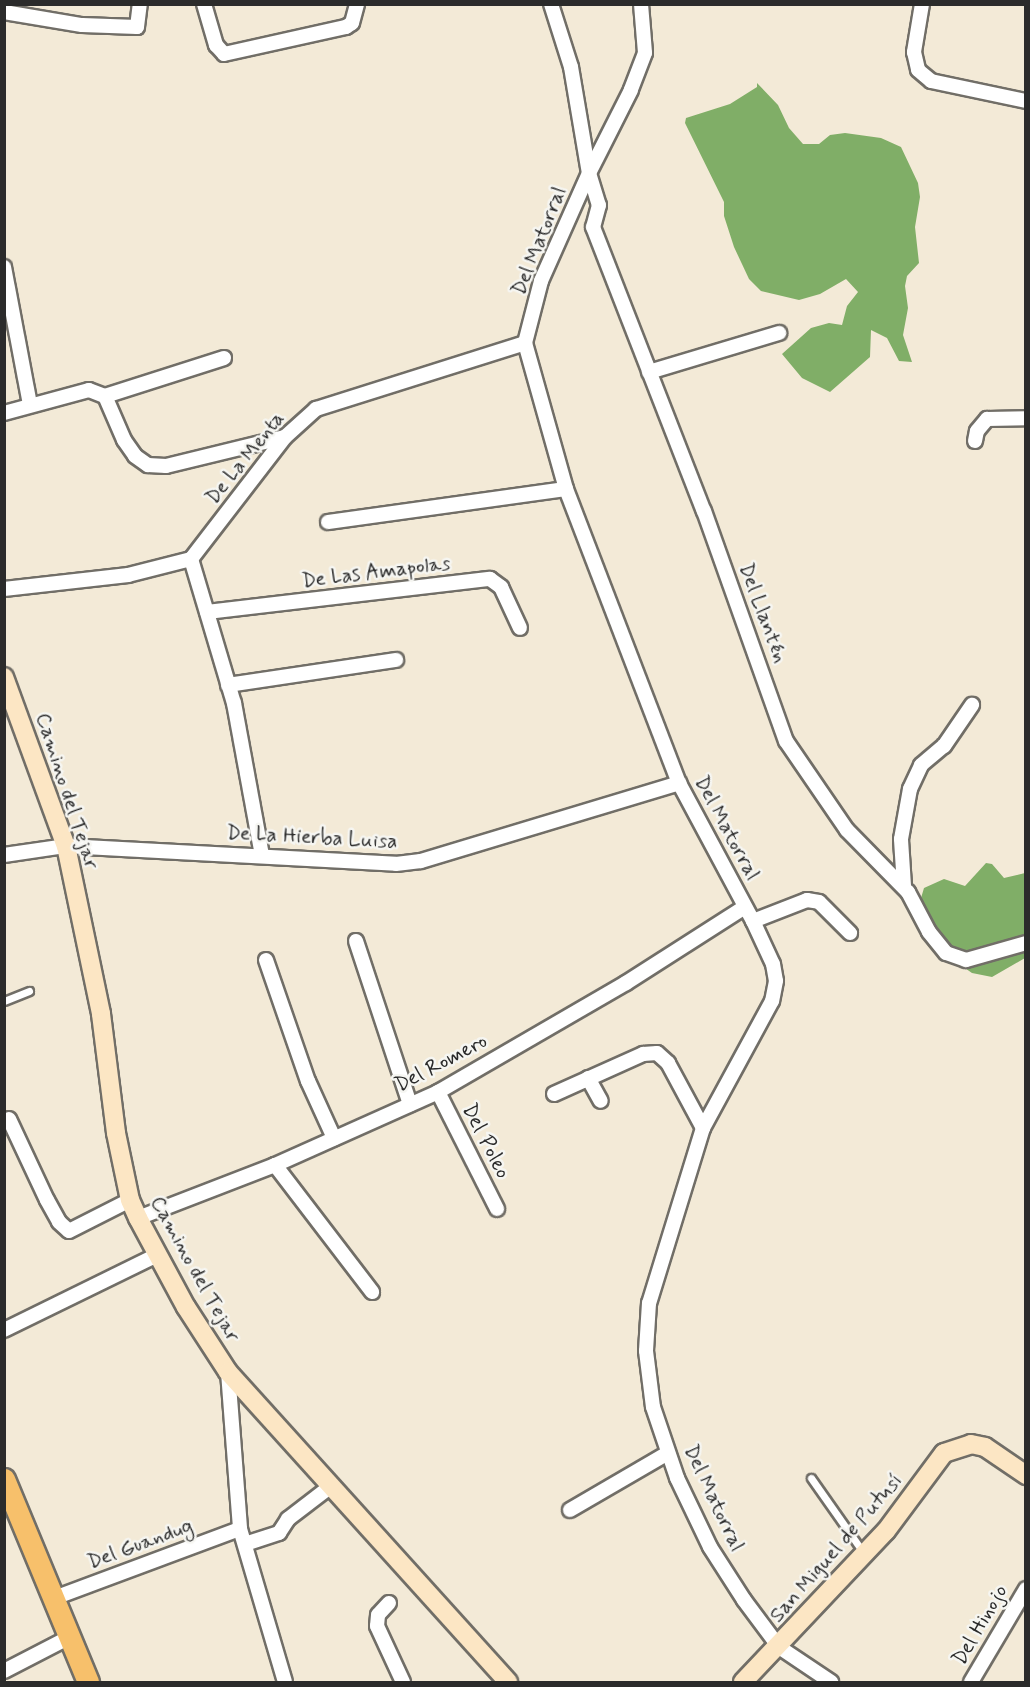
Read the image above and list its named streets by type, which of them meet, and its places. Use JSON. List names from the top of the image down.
{
  "streets": {
    "street": [
      "Del Matorral",
      "De La Menta",
      "De Las Amapolas",
      "Del Llantén",
      "Camino del Tejar",
      "De La Hierba Luisa",
      "Del Romero",
      "Del Poleo",
      "Del Guandug",
      "San Miguel de Putusí",
      "Del Hinojo"
    ]
  },
  "crossings": [
    ["Del Matorral", "De La Menta"],
    ["Del Matorral", "Del Llantén"],
    ["Del Matorral", "De La Hierba Luisa"],
    ["Del Matorral", "Del Romero"],
    ["Del Matorral", "San Miguel de Putusí"],
    ["Camino del Tejar", "De La Hierba Luisa"],
    ["Camino del Tejar", "Del Romero"],
    ["Del Romero", "Del Poleo"]
  ]
}
